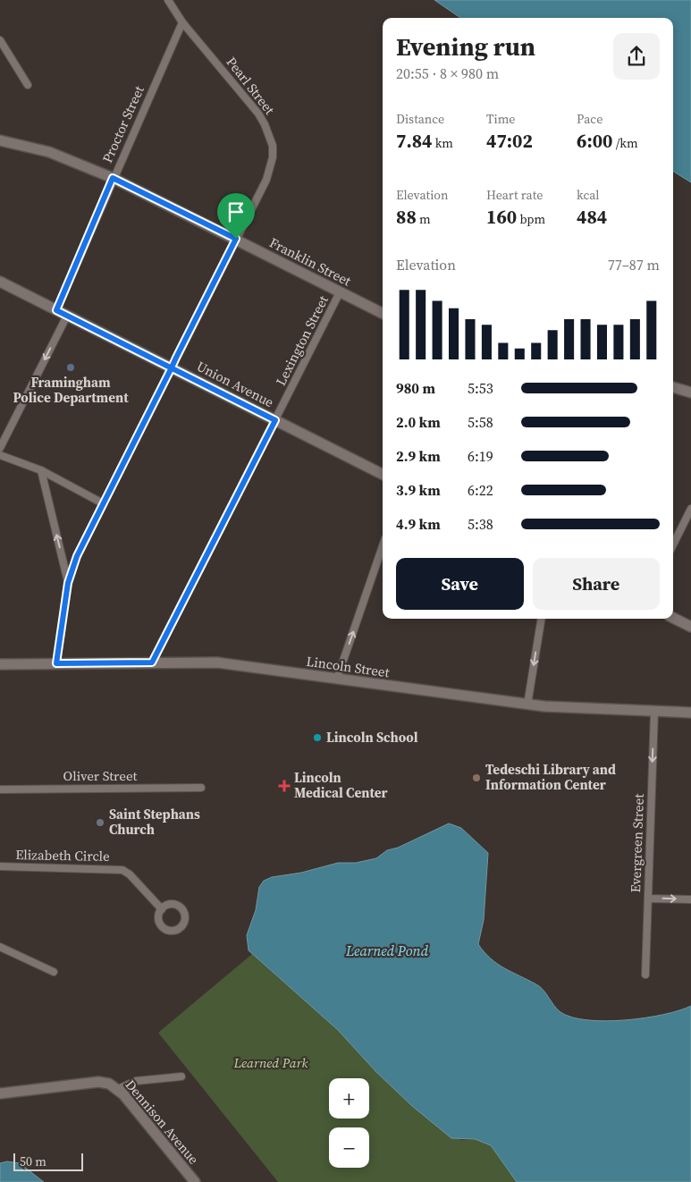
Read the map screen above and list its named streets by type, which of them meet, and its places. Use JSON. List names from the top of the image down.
{
  "streets": {
    "street": [
      "Pearl Street",
      "Proctor Street",
      "Franklin Street",
      "Lexington Street",
      "Union Avenue",
      "Lincoln Street",
      "Oliver Street",
      "Evergreen Street",
      "Elizabeth Circle",
      "Dennison Avenue"
    ]
  },
  "crossings": [
    ["Pearl Street", "Proctor Street"],
    ["Pearl Street", "Franklin Street"],
    ["Pearl Street", "Union Avenue"],
    ["Pearl Street", "Lincoln Street"],
    ["Proctor Street", "Franklin Street"],
    ["Proctor Street", "Union Avenue"],
    ["Franklin Street", "Lexington Street"],
    ["Lexington Street", "Union Avenue"],
    ["Lexington Street", "Lincoln Street"],
    ["Lincoln Street", "Evergreen Street"]
  ],
  "one_way": ["Evergreen Street"],
  "water": ["Learned Pond"],
  "parks": ["Learned Park"],
  "places": {
    "other": [
      "Framingham Police Department",
      "Lincoln School",
      "Tedeschi Library and Information Center",
      "Saint Stephans Church"
    ],
    "health": ["Lincoln Medical Center"]
  },
  "scale_bar": "50 m",
  "page": {
    "heading": ["Evening run", "20:55 · 8 × 980 m"],
    "stats": [
      ["Distance", "7.84 km"],
      ["Time", "47:02"],
      ["Pace", "6:00 /km"],
      ["Elevation", "88 m"],
      ["Heart rate", "160 bpm"],
      ["kcal", "484"]
    ],
    "chart": ["Elevation", "77–87 m"],
    "list": [
      {
        "name": "980 m",
        "note": "5:53"
      },
      {
        "name": "2.0 km",
        "note": "5:58"
      },
      {
        "name": "2.9 km",
        "note": "6:19"
      },
      {
        "name": "3.9 km",
        "note": "6:22"
      },
      {
        "name": "4.9 km",
        "note": "5:38"
      }
    ],
    "buttons": ["Save", "Share"],
    "map_buttons": ["+", "−"],
    "scale": "50 m"
  }
}
